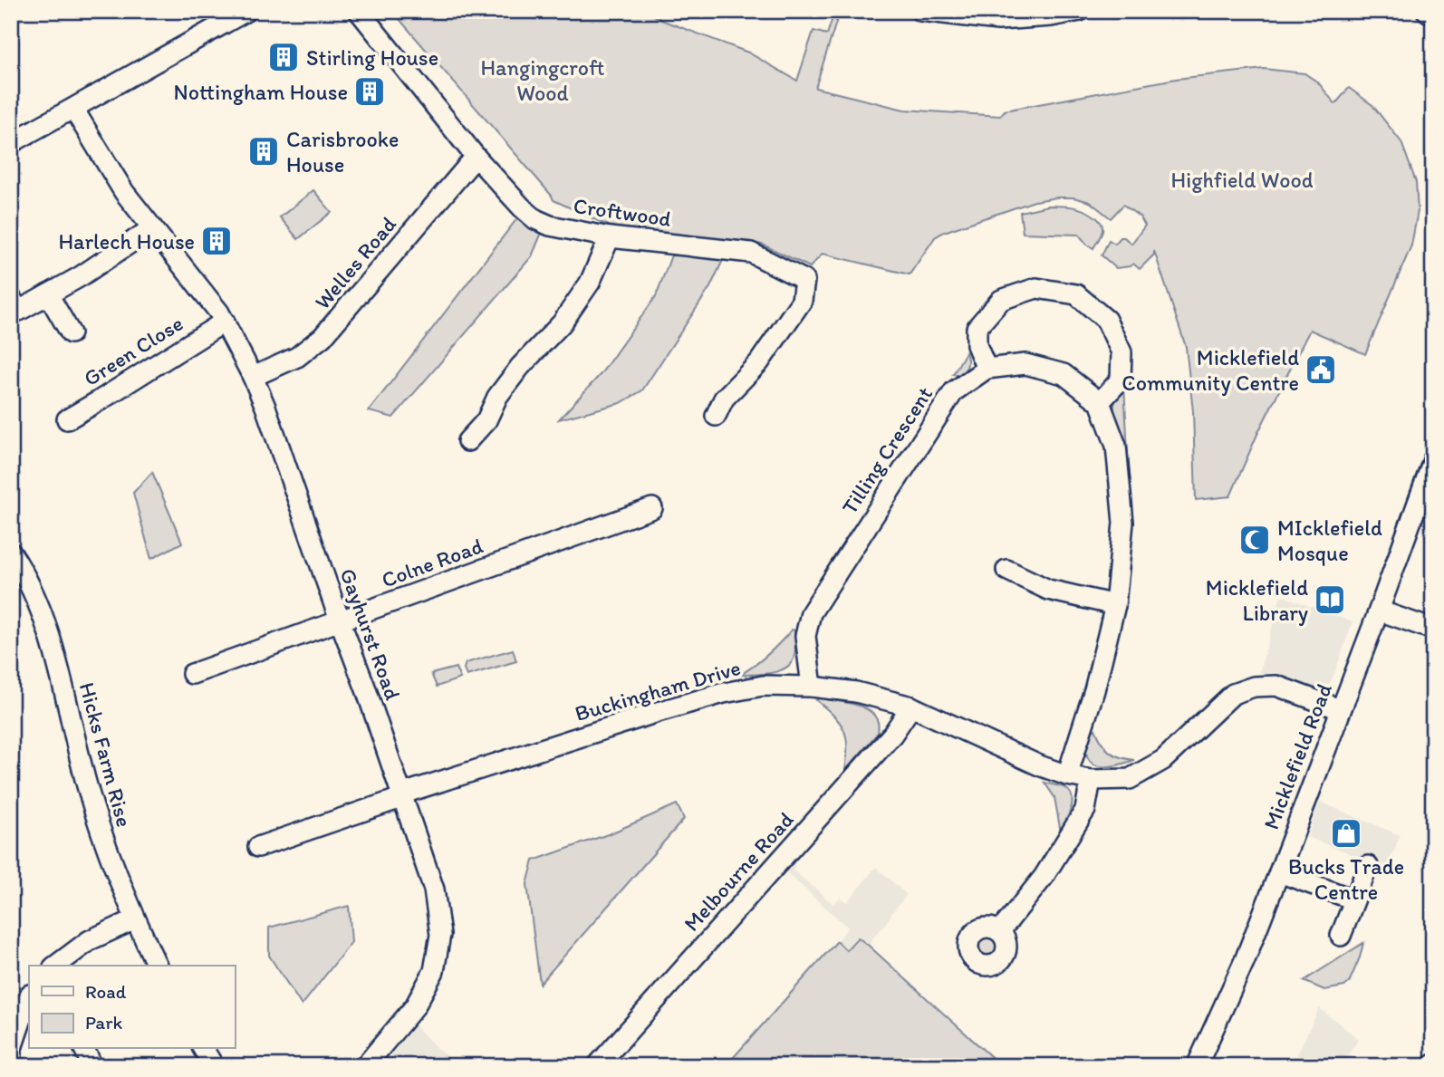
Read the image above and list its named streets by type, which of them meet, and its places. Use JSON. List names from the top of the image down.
{
  "streets": {
    "street": [
      "Croftwood",
      "Welles Road",
      "Green Close",
      "Tilling Crescent",
      "Colne Road",
      "Gayhurst Road",
      "Buckingham Drive",
      "Hicks Farm Rise",
      "Micklefield Road",
      "Melbourne Road"
    ]
  },
  "crossings": [
    ["Croftwood", "Welles Road"],
    ["Welles Road", "Gayhurst Road"],
    ["Green Close", "Gayhurst Road"],
    ["Tilling Crescent", "Buckingham Drive"],
    ["Colne Road", "Gayhurst Road"],
    ["Gayhurst Road", "Buckingham Drive"],
    ["Buckingham Drive", "Micklefield Road"],
    ["Buckingham Drive", "Melbourne Road"]
  ],
  "parks": ["Hangingcroft Wood", "Highfield Wood"],
  "places": {
    "building": [
      "Stirling House",
      "Nottingham House",
      "Carisbrooke House",
      "Harlech House"
    ],
    "public building": ["Micklefield Community Centre"],
    "mosque": ["MIcklefield Mosque"],
    "library": ["Micklefield Library"],
    "shop": ["Bucks Trade Centre"]
  },
  "legend": ["Road", "Park"]
}
